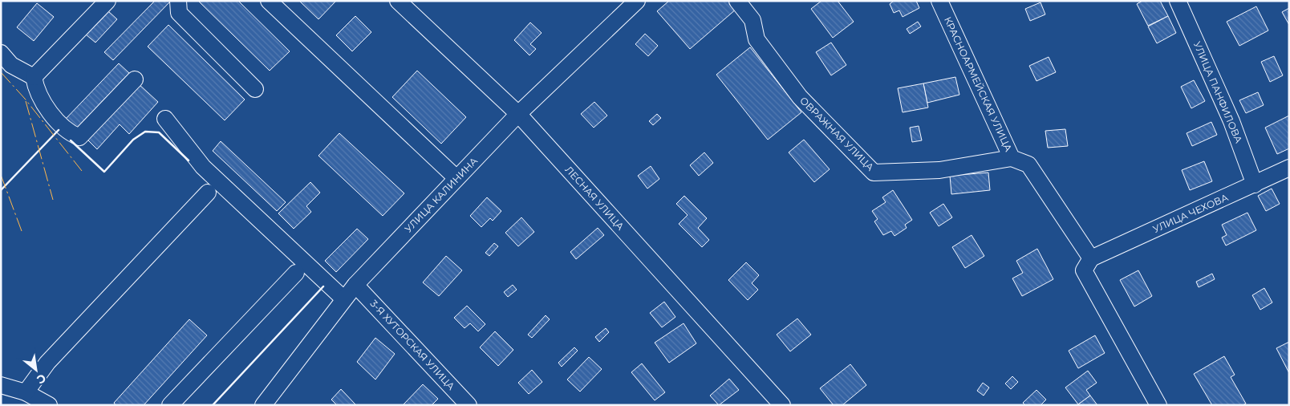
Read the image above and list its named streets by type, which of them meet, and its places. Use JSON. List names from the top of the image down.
{
  "streets": {
    "street": [
      "КРАСНОАРМЕЙСКАЯ УЛИЦА",
      "УЛИЦА ПАНФИЛОВА",
      "ОВРАЖНАЯ УЛИЦА",
      "УЛИЦА КАЛИНИНА",
      "ЛЕСНАЯ УЛИЦА",
      "УЛИЦА ЧЕХОВА",
      "3-Я ХУТОРСКАЯ УЛИЦА"
    ]
  },
  "crossings": [
    ["КРАСНОАРМЕЙСКАЯ УЛИЦА", "ОВРАЖНАЯ УЛИЦА"],
    ["КРАСНОАРМЕЙСКАЯ УЛИЦА", "УЛИЦА ЧЕХОВА"],
    ["УЛИЦА ПАНФИЛОВА", "УЛИЦА ЧЕХОВА"],
    ["УЛИЦА КАЛИНИНА", "ЛЕСНАЯ УЛИЦА"],
    ["УЛИЦА КАЛИНИНА", "3-Я ХУТОРСКАЯ УЛИЦА"]
  ],
  "north": "bottom right"
}
